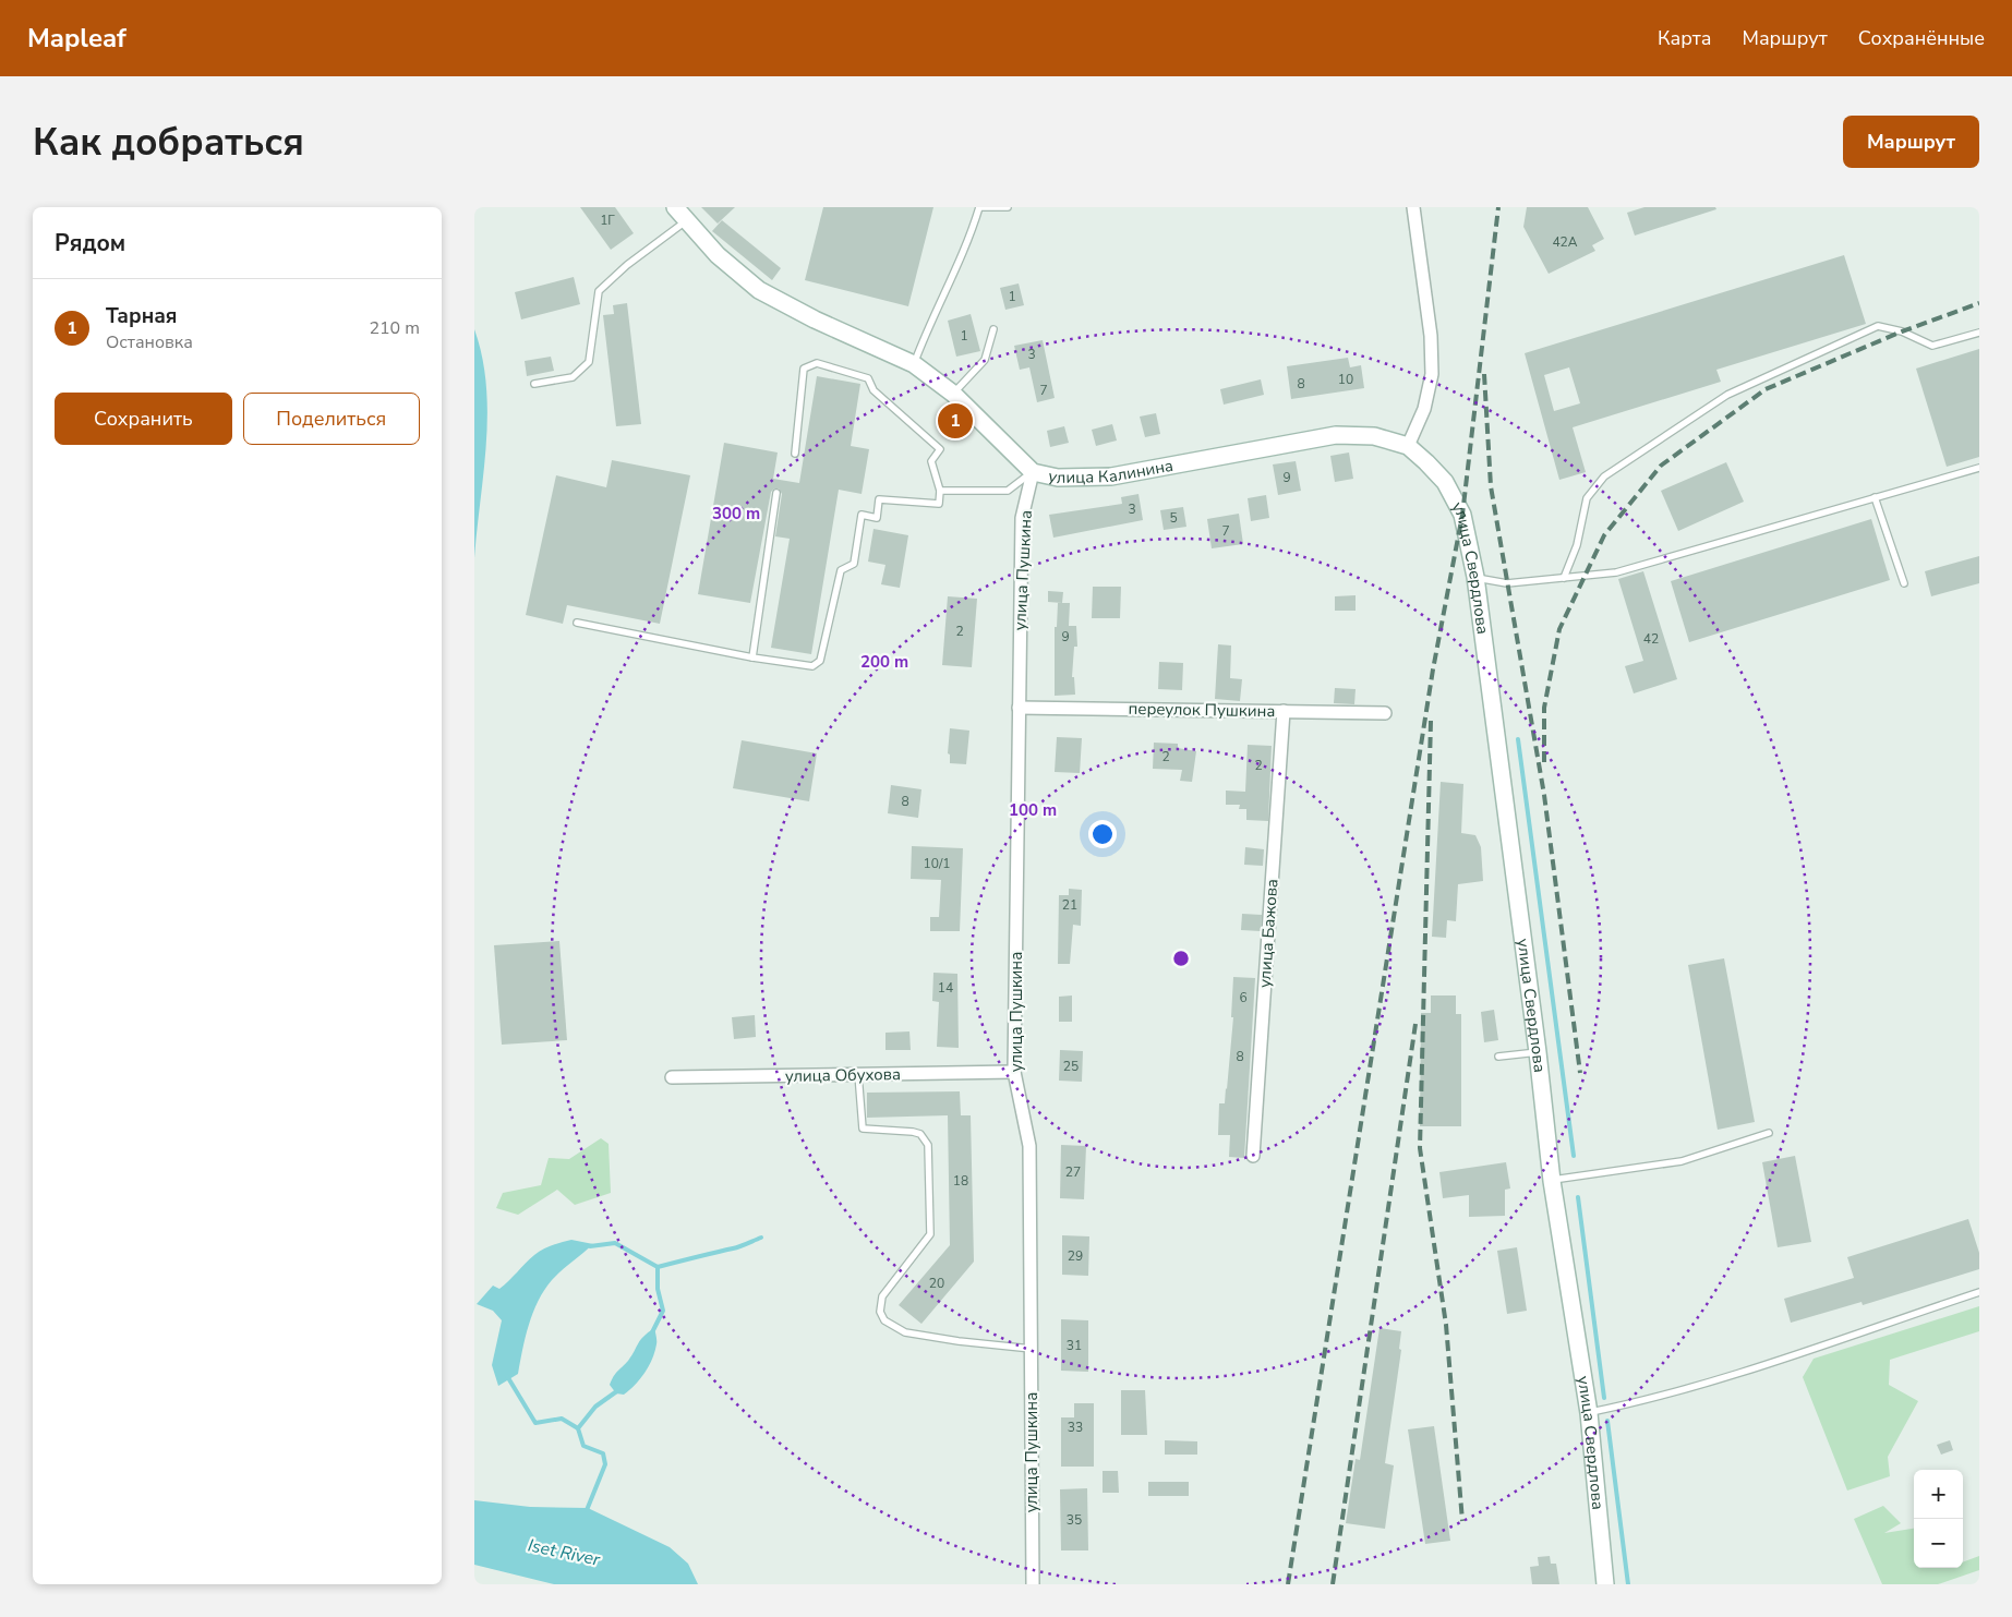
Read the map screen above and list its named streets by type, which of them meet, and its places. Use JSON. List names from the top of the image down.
{
  "streets": {
    "main road": ["улица Калинина", "улица Свердлова"],
    "street": [
      "улица Пушкина",
      "переулок Пушкина",
      "улица Бажова",
      "улица Обухова"
    ]
  },
  "crossings": [
    ["улица Калинина", "улица Свердлова"],
    ["улица Калинина", "улица Пушкина"],
    ["улица Пушкина", "переулок Пушкина"],
    ["улица Пушкина", "улица Обухова"],
    ["переулок Пушкина", "улица Бажова"]
  ],
  "water": ["Iset River"],
  "house_numbers": [
    "1Г",
    "42А",
    "1",
    "1",
    "3",
    "10",
    "8",
    "7",
    "9",
    "3",
    "5",
    "7",
    "2",
    "9",
    "42",
    "2",
    "2",
    "8",
    "10/1",
    "21",
    "14",
    "6",
    "8",
    "25",
    "27",
    "18",
    "29",
    "20",
    "31",
    "33",
    "35"
  ],
  "page": {
    "header": "Mapleaf",
    "nav": ["Карта", "Маршрут", "Сохранённые"],
    "buttons": [
      "Маршрут",
      ["Сохранить", "Поделиться"]
    ],
    "title": "Как добраться",
    "heading": "Рядом",
    "list": [
      {
        "mark": "1",
        "name": "Тарная",
        "note": "Остановка",
        "value": "210 m"
      }
    ],
    "pins": "1",
    "map_buttons": ["+", "−"]
  },
  "rings": ["300 m", "200 m", "100 m"]
}
